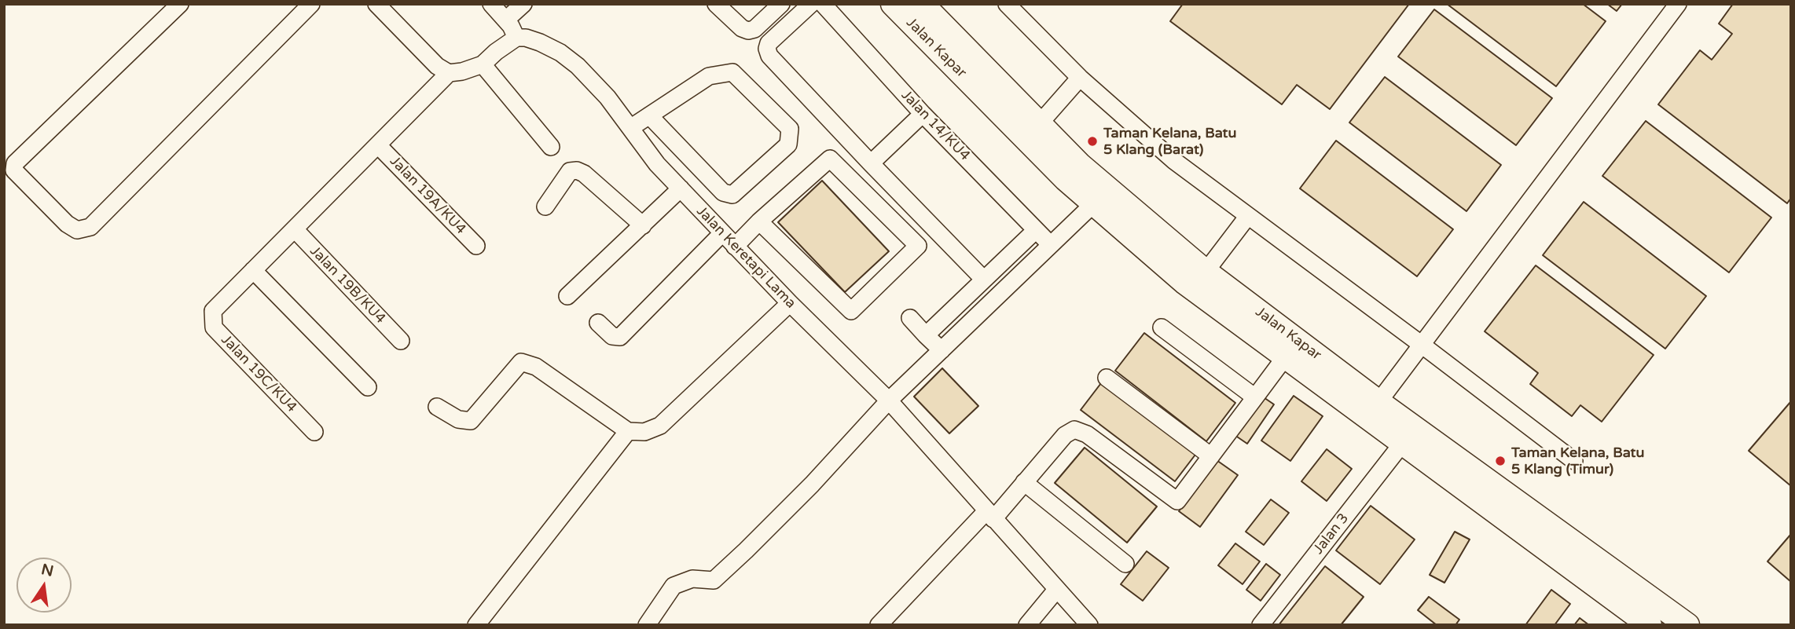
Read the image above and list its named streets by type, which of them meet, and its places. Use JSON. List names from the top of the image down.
{
  "streets": {
    "highway": ["Jalan Kapar"],
    "street": [
      "Jalan 14/KU4",
      "Jalan 19A/KU4",
      "Jalan Keretapi Lama",
      "Jalan 19B/KU4",
      "Jalan 19C/KU4",
      "Jalan 3"
    ]
  },
  "crossings": [
    ["Jalan Kapar", "Jalan 3"]
  ],
  "places": ["Taman Kelana, Batu 5 Klang (Barat)", "Taman Kelana, Batu 5 Klang (Timur)"],
  "north": "top"
}
